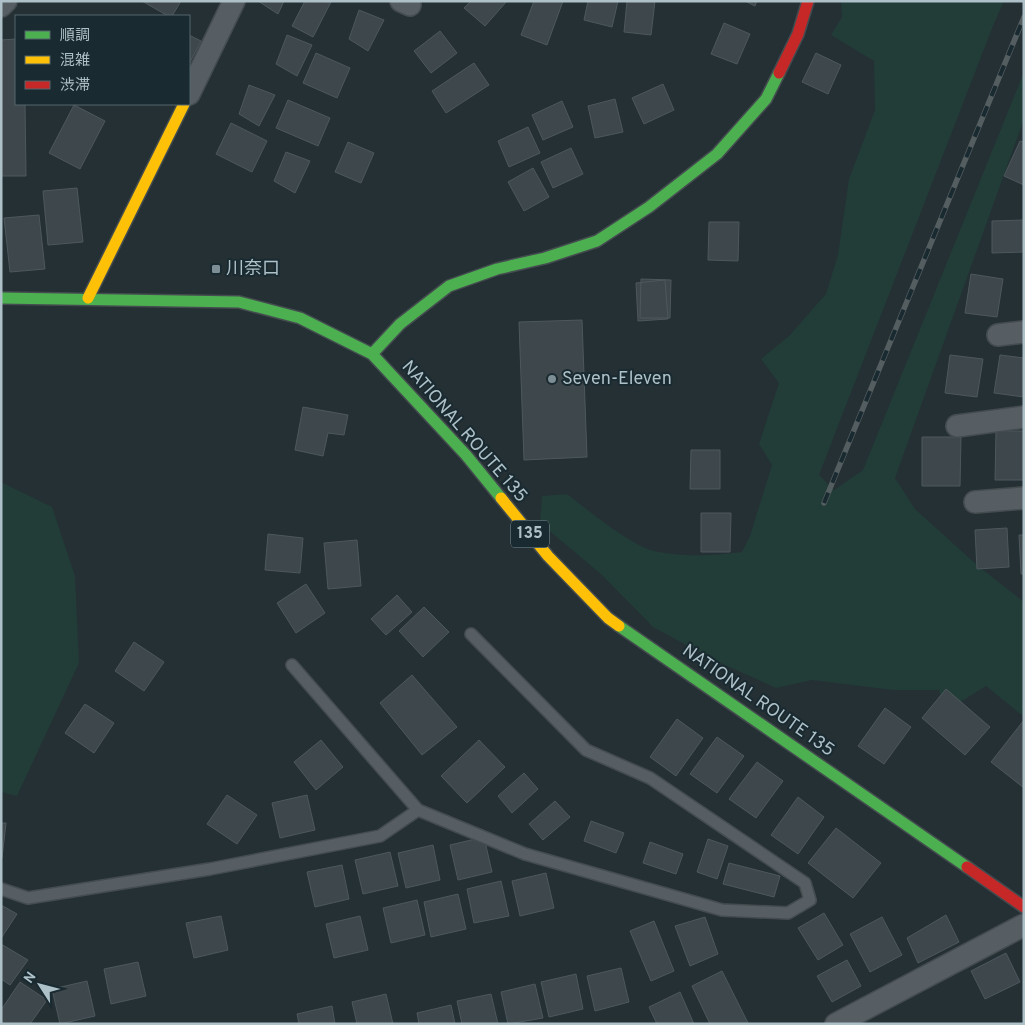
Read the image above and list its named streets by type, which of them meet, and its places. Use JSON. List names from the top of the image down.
{
  "streets": {
    "main road": ["NATIONAL ROUTE 135", "135"]
  },
  "places": {
    "transit": ["川奈口"],
    "other": ["Seven-Eleven"]
  },
  "legend": ["順調", "混雑", "渋滞"],
  "north": "top left"
}
